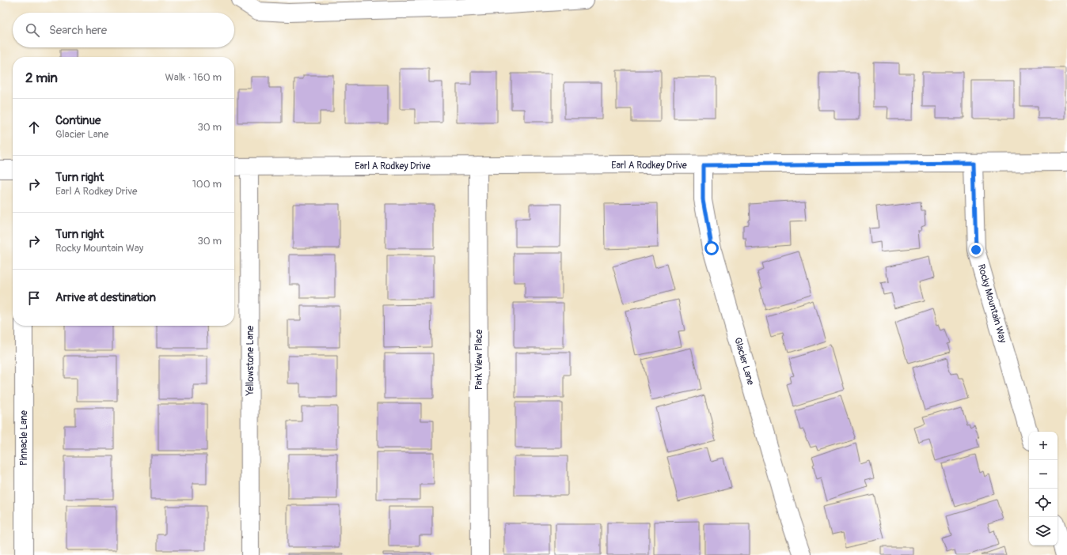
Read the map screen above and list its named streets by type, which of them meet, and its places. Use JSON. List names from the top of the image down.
{
  "streets": {
    "street": [
      "Earl A Rodkey Drive",
      "Rocky Mountain Way",
      "Park View Place",
      "Yellowstone Lane",
      "Glacier Lane",
      "Pinnacle Lane"
    ]
  },
  "crossings": [
    ["Earl A Rodkey Drive", "Rocky Mountain Way"],
    ["Earl A Rodkey Drive", "Park View Place"],
    ["Earl A Rodkey Drive", "Yellowstone Lane"],
    ["Earl A Rodkey Drive", "Glacier Lane"]
  ],
  "page": {
    "search": "Search here",
    "heading": ["2 min", "Walk · 160 m"],
    "list": [
      ["Continue", "Glacier Lane", "30 m"],
      ["Turn right", "Earl A Rodkey Drive", "100 m"],
      ["Turn right", "Rocky Mountain Way", "30 m"],
      "Arrive at destination"
    ],
    "map_buttons": ["+", "−"]
  }
}
